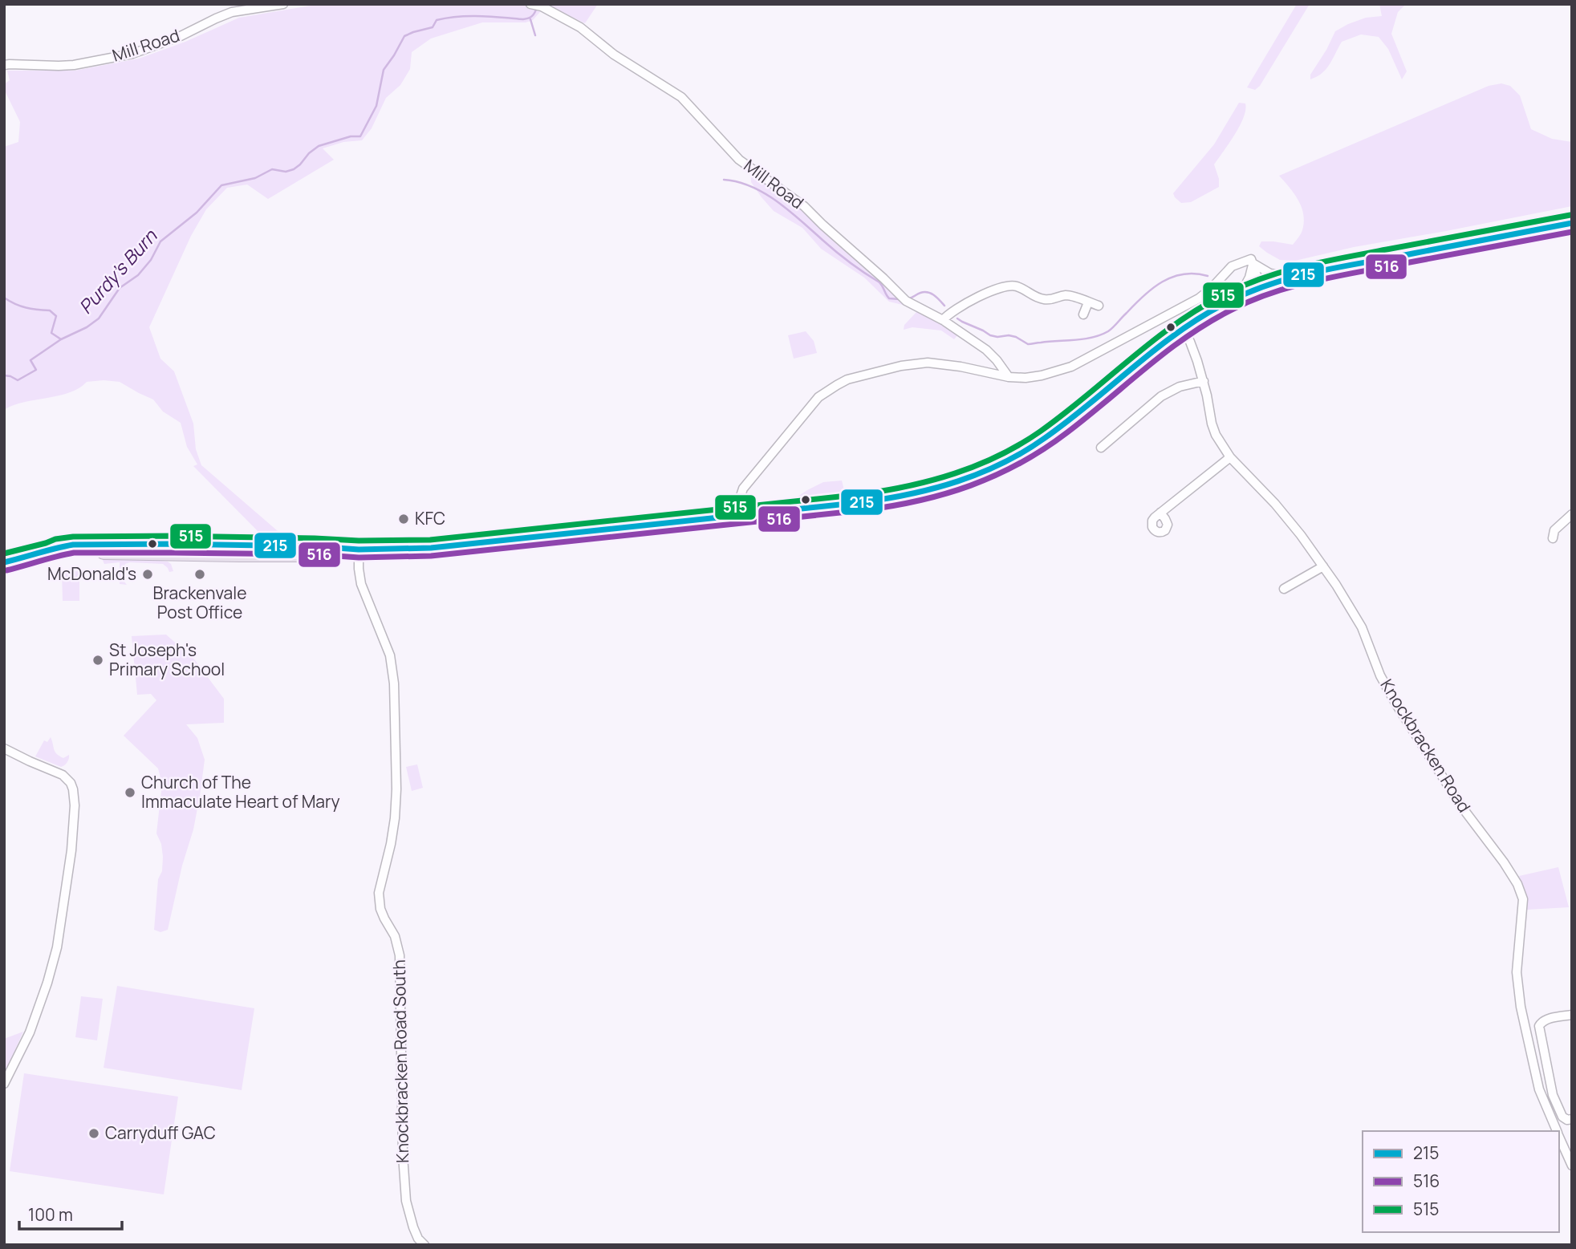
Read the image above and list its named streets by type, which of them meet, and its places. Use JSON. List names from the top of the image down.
{
  "streets": {
    "street": ["Mill Road", "Knockbracken Road", "Knockbracken Road South"]
  },
  "water": ["Purdy's Burn"],
  "places": [
    "KFC",
    "McDonald's",
    "Brackenvale Post Office",
    "St Joseph's Primary School",
    "Church of The Immaculate Heart of Mary",
    "Carryduff GAC"
  ],
  "lines": ["transit line 515", "transit line 215", "transit line 516"],
  "legend": ["215", "516", "515"],
  "scale_bar": "100 m"
}
